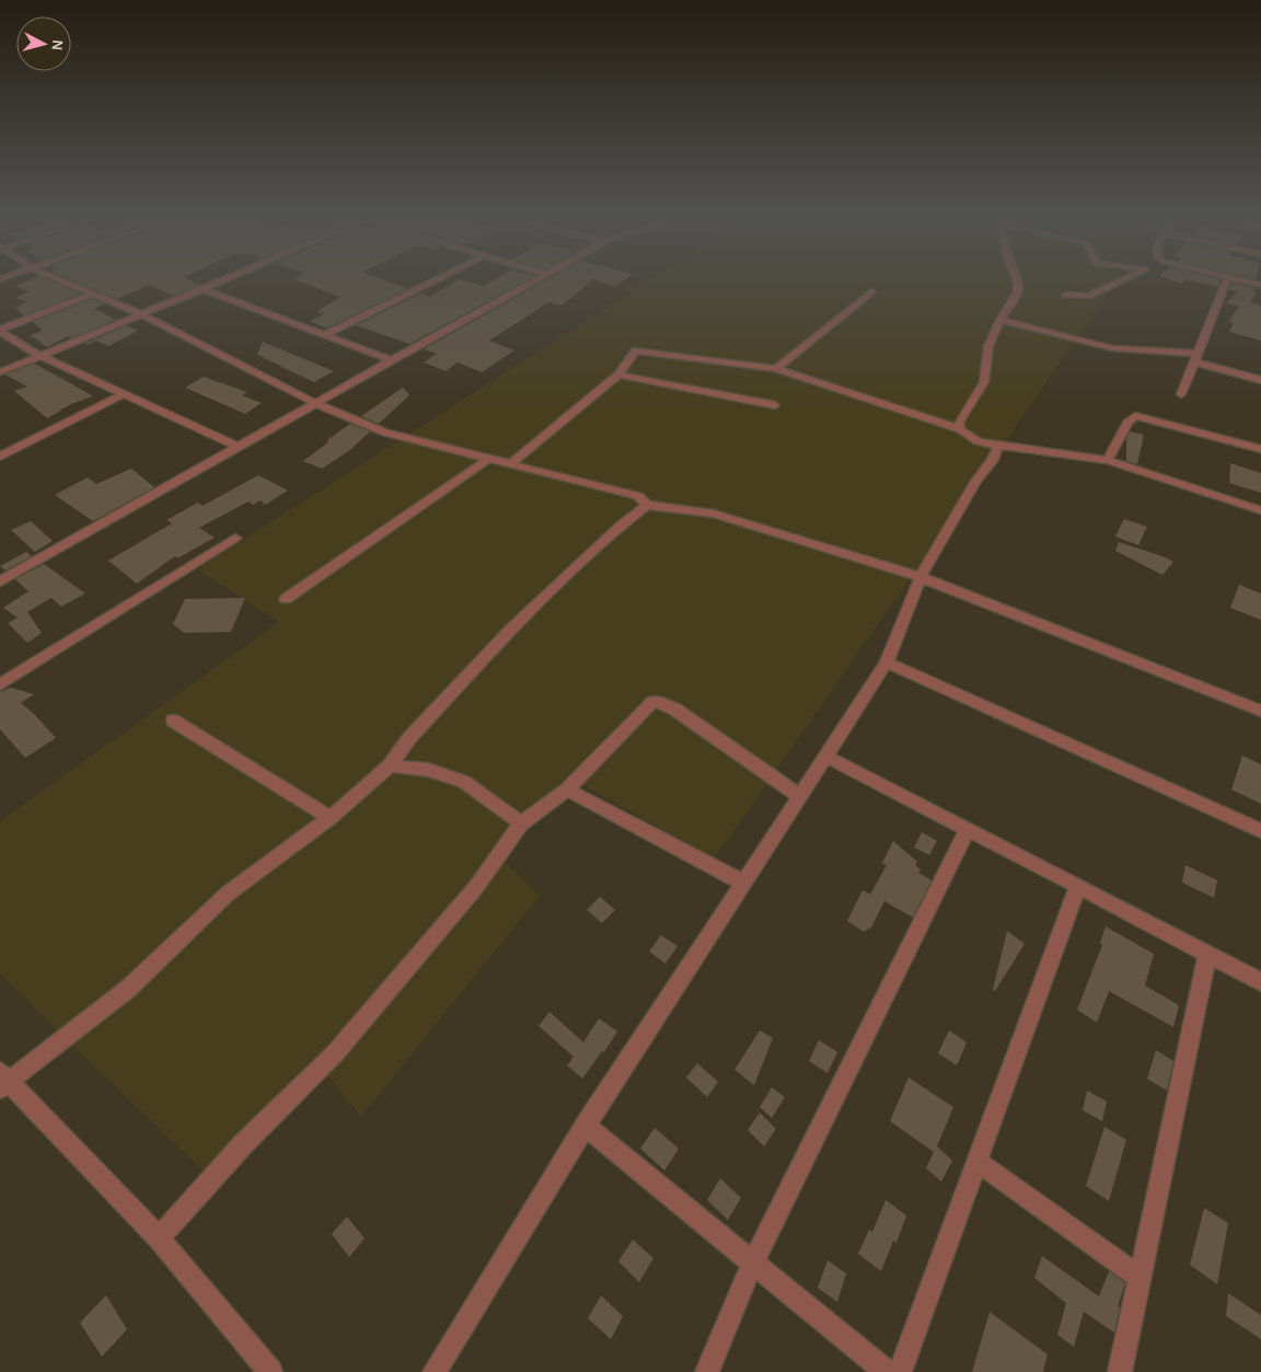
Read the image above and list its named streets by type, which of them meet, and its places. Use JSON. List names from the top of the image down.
{
  "north": "right"
}
